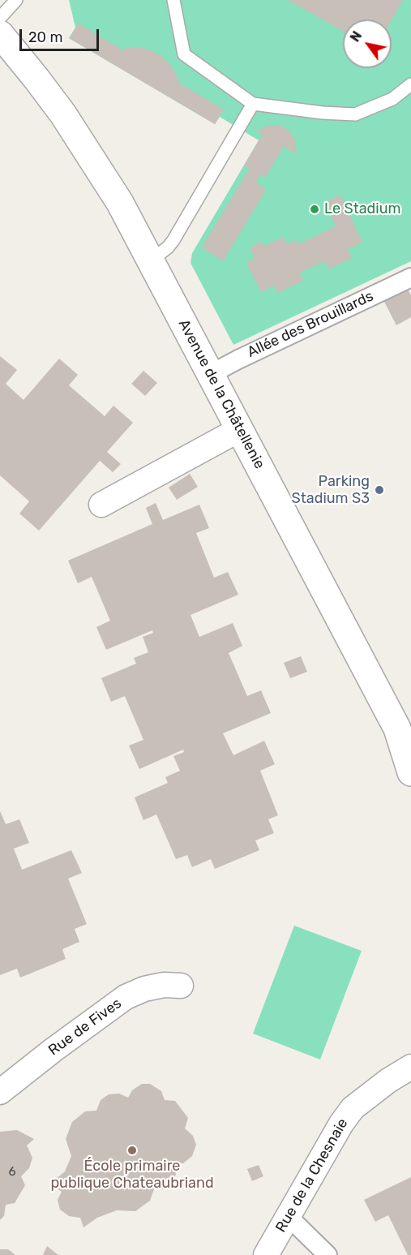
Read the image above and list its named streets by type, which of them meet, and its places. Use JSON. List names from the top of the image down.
{
  "streets": {
    "street": [
      "Allée des Brouillards",
      "Avenue de la Châtellenie",
      "Rue de Fives",
      "Rue de la Chesnaie"
    ]
  },
  "crossings": [
    ["Allée des Brouillards", "Avenue de la Châtellenie"]
  ],
  "places": ["Le Stadium", "Parking Stadium S3", "École primaire publique Chateaubriand"],
  "house_numbers": ["6"],
  "scale_bar": "20 m",
  "north": "top left"
}
